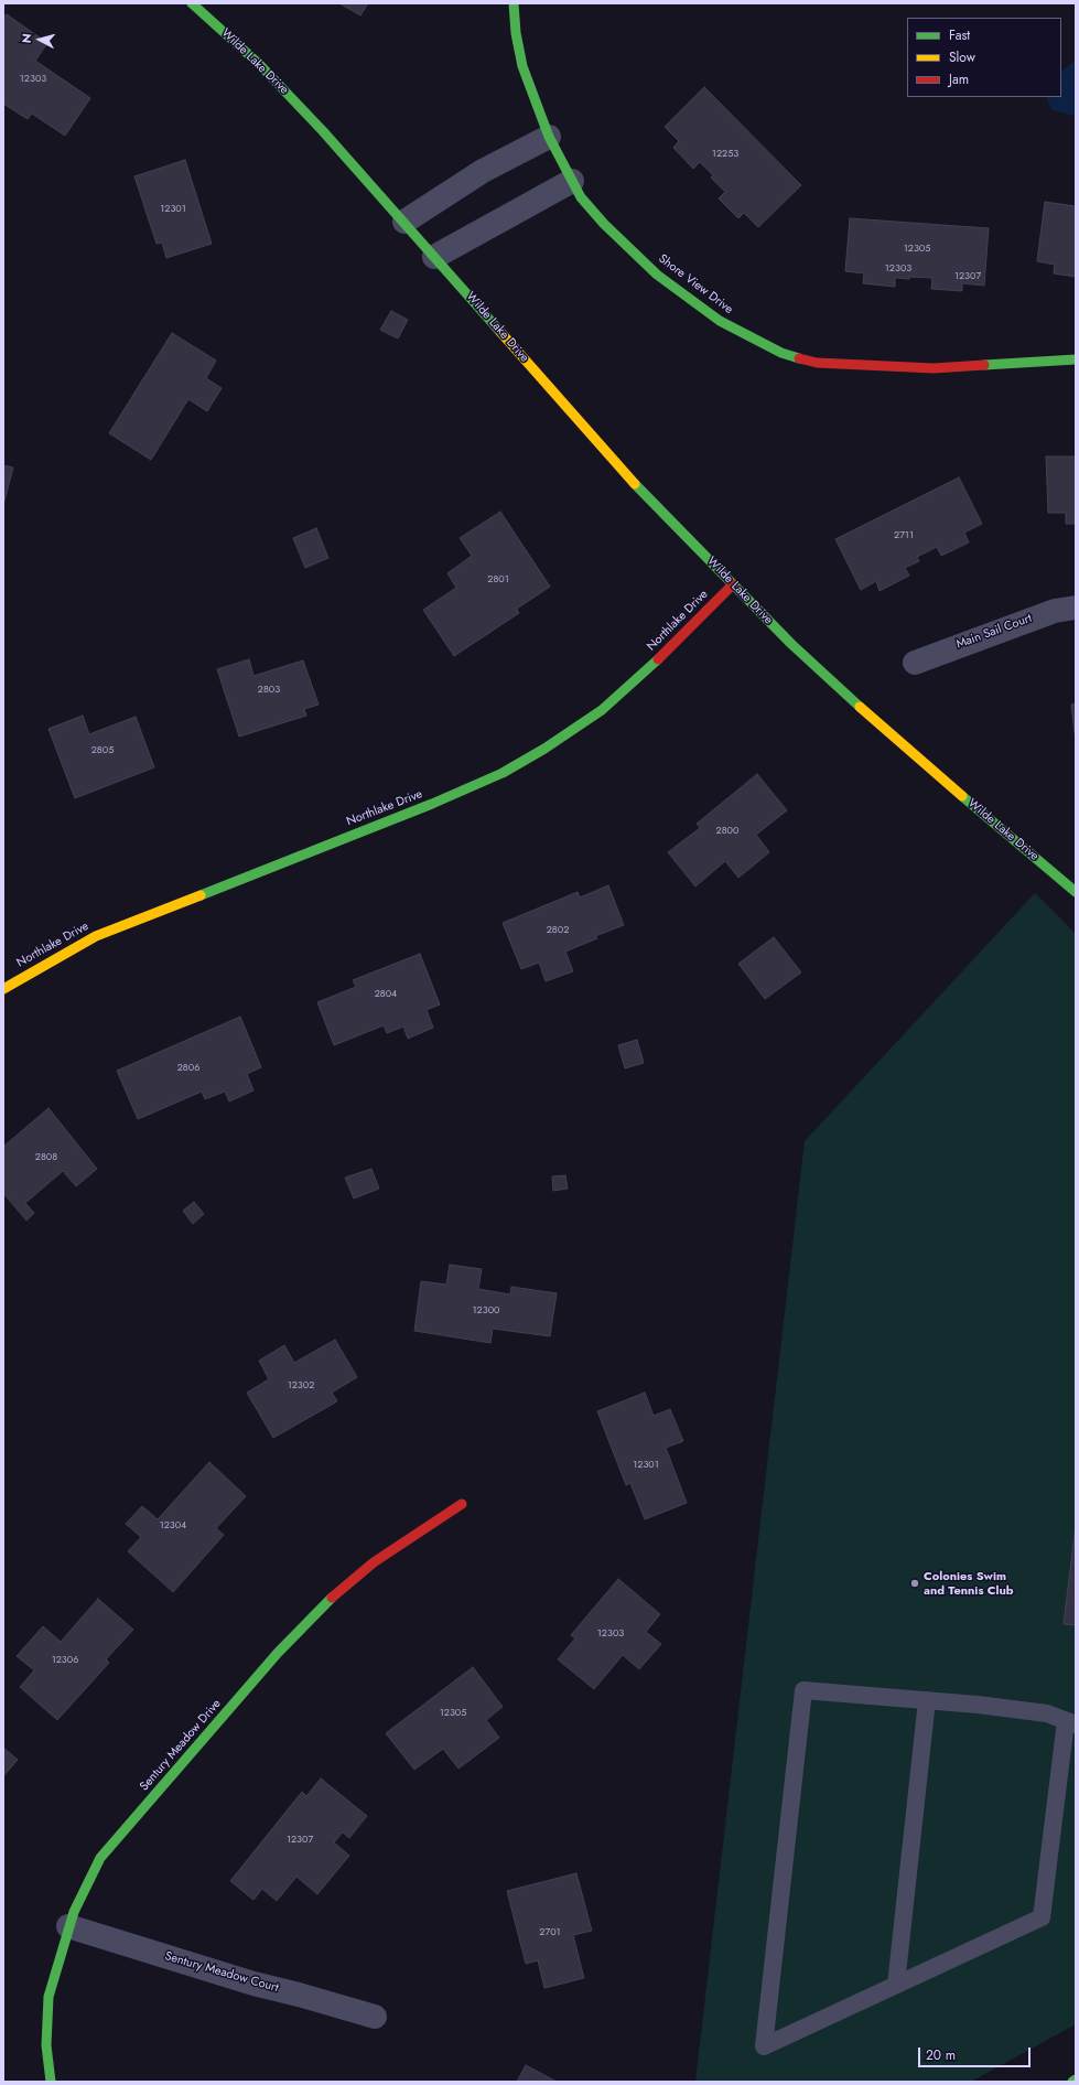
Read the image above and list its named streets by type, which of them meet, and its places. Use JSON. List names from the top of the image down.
{
  "streets": {
    "street": [
      "Wilde Lake Drive",
      "Shore View Drive",
      "Northlake Drive",
      "Main Sail Court",
      "Sentury Meadow Drive",
      "Sentury Meadow Court"
    ]
  },
  "crossings": [
    ["Wilde Lake Drive", "Northlake Drive"],
    ["Sentury Meadow Drive", "Sentury Meadow Court"]
  ],
  "places": ["Colonies Swim and Tennis Club"],
  "house_numbers": [
    "12303",
    "12253",
    "12301",
    "12305",
    "12303",
    "12307",
    "2711",
    "2801",
    "2803",
    "2805",
    "2800",
    "2802",
    "2804",
    "2806",
    "2808",
    "12300",
    "12302",
    "12301",
    "12304",
    "12303",
    "12306",
    "12305",
    "12307",
    "2701"
  ],
  "legend": ["Fast", "Slow", "Jam"],
  "scale_bar": "20 m",
  "north": "left"
}
